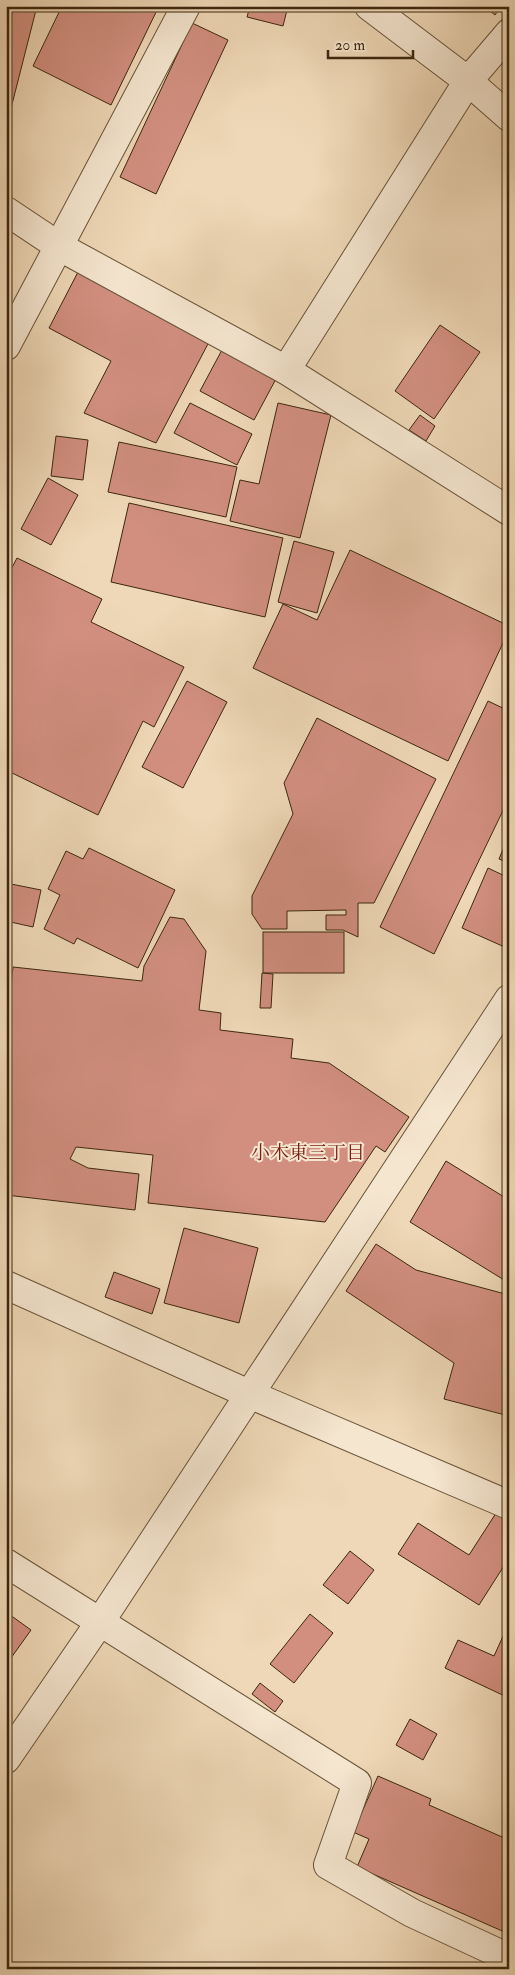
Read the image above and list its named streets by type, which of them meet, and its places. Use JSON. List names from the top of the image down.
{
  "districts": ["小木東三丁目"],
  "scale_bar": "20 m"
}
